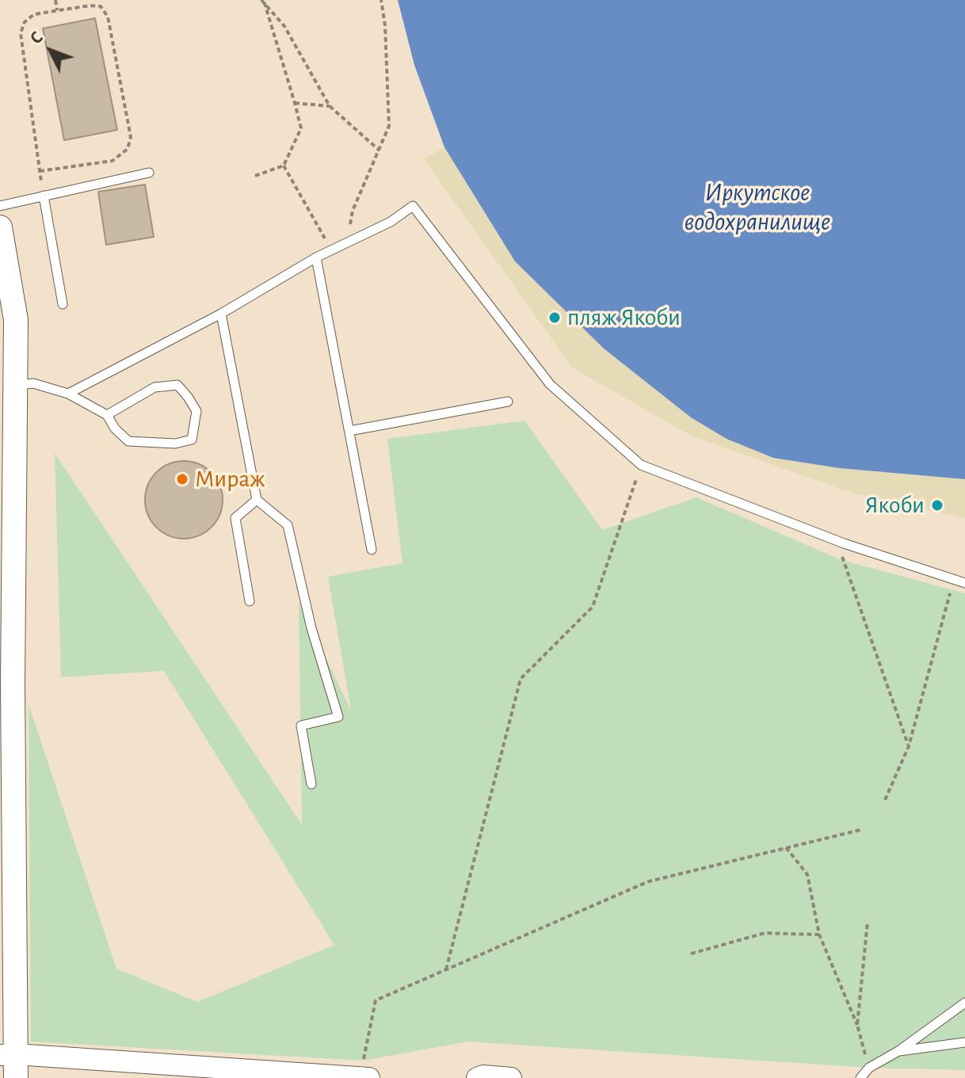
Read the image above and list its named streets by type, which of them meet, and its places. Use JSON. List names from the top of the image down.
{
  "water": ["Иркутское водохранилище"],
  "places": ["пляж Якоби", "Мираж", "Якоби"],
  "north": "top left"
}
